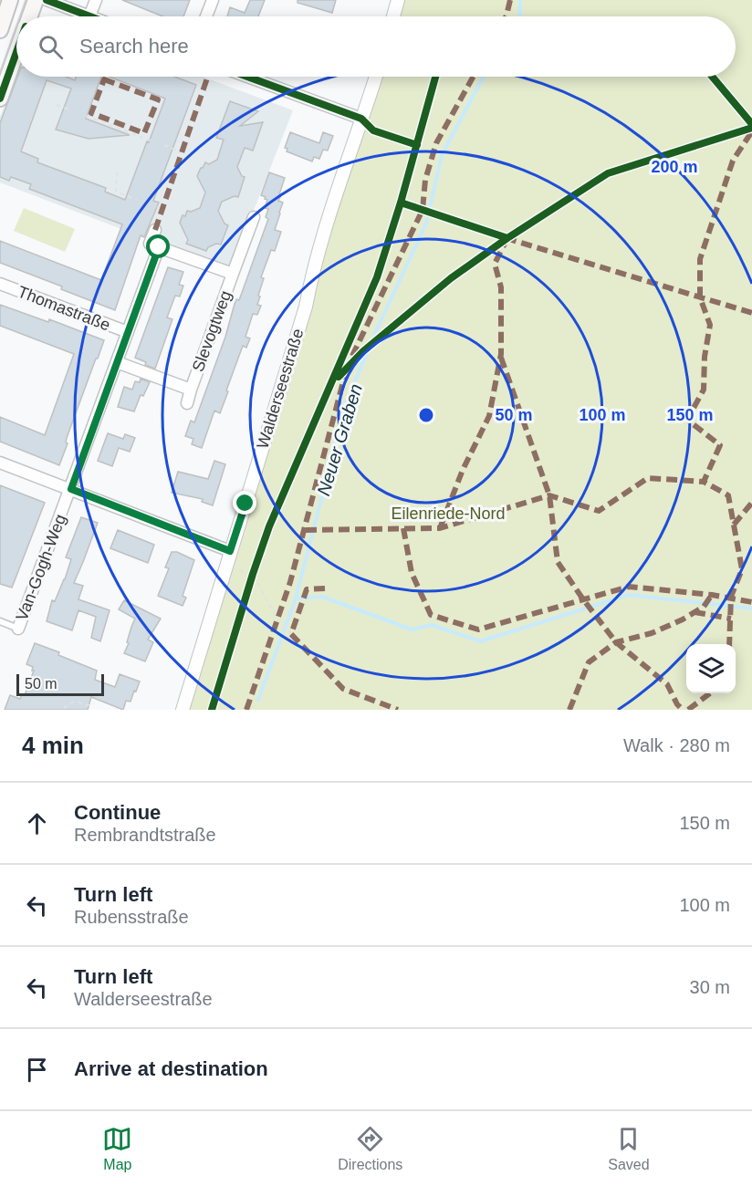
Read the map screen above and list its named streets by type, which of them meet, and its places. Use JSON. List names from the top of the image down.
{
  "streets": {
    "street": [
      "Thomastraße",
      "Slevogtweg",
      "Walderseestraße",
      "Van-Gogh-Weg"
    ]
  },
  "crossings": [
    ["Thomastraße", "Van-Gogh-Weg"],
    ["Slevogtweg", "Van-Gogh-Weg"]
  ],
  "water": ["Neuer Graben"],
  "parks": ["Eilenriede-Nord"],
  "scale_bar": "50 m",
  "page": {
    "search": "Search here",
    "scale": "50 m",
    "heading": ["4 min", "Walk · 280 m"],
    "list": [
      ["Continue", "Rembrandtstraße", "150 m"],
      ["Turn left", "Rubensstraße", "100 m"],
      ["Turn left", "Walderseestraße", "30 m"],
      "Arrive at destination"
    ],
    "nav": ["Map", "Directions", "Saved"]
  },
  "rings": [
    "200 m",
    "50 m",
    "100 m",
    "150 m"
  ]
}
